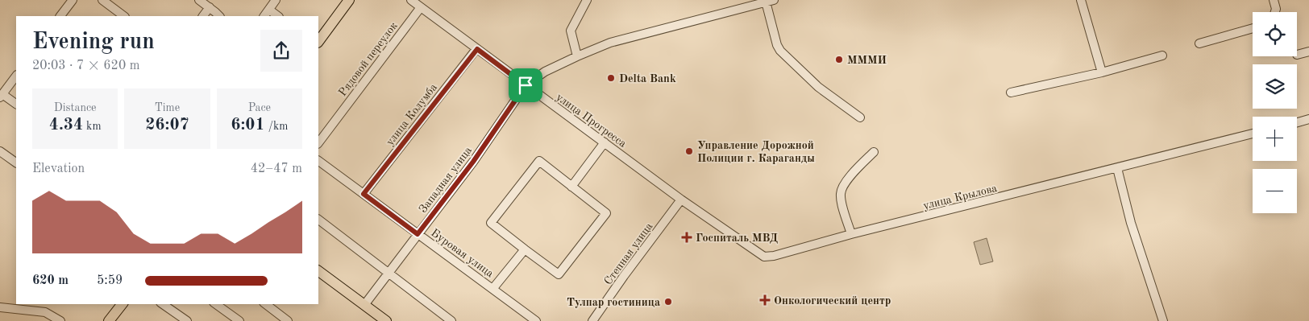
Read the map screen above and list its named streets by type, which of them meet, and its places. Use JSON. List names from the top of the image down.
{
  "streets": {
    "street": [
      "Рядовой переулок",
      "улица Колумба",
      "улица Прогресса",
      "Западная улица",
      "улица Крылова",
      "Буровая улица",
      "Степная улица"
    ]
  },
  "crossings": [
    ["Рядовой переулок", "улица Прогресса"],
    ["улица Колумба", "улица Прогресса"],
    ["улица Колумба", "Буровая улица"],
    ["улица Прогресса", "Западная улица"],
    ["улица Прогресса", "улица Крылова"],
    ["улица Прогресса", "Степная улица"],
    ["Западная улица", "Буровая улица"],
    ["улица Крылова", "Степная улица"]
  ],
  "places": {
    "other": [
      "МММИ",
      "Delta Bank",
      "Управление Дорожной Полиции г. Караганды",
      "Тулпар гостиница"
    ],
    "health": ["Госпиталь МВД", "Онкологический центр"]
  },
  "page": {
    "map_buttons": ["+", "−"],
    "heading": ["Evening run", "20:03 · 7 × 620 m"],
    "stats": [
      ["Distance", "4.34 km"],
      ["Time", "26:07"],
      ["Pace", "6:01 /km"]
    ],
    "chart": ["Elevation", "42–47 m"],
    "list": [
      {
        "name": "620 m",
        "note": "5:59"
      }
    ]
  }
}
